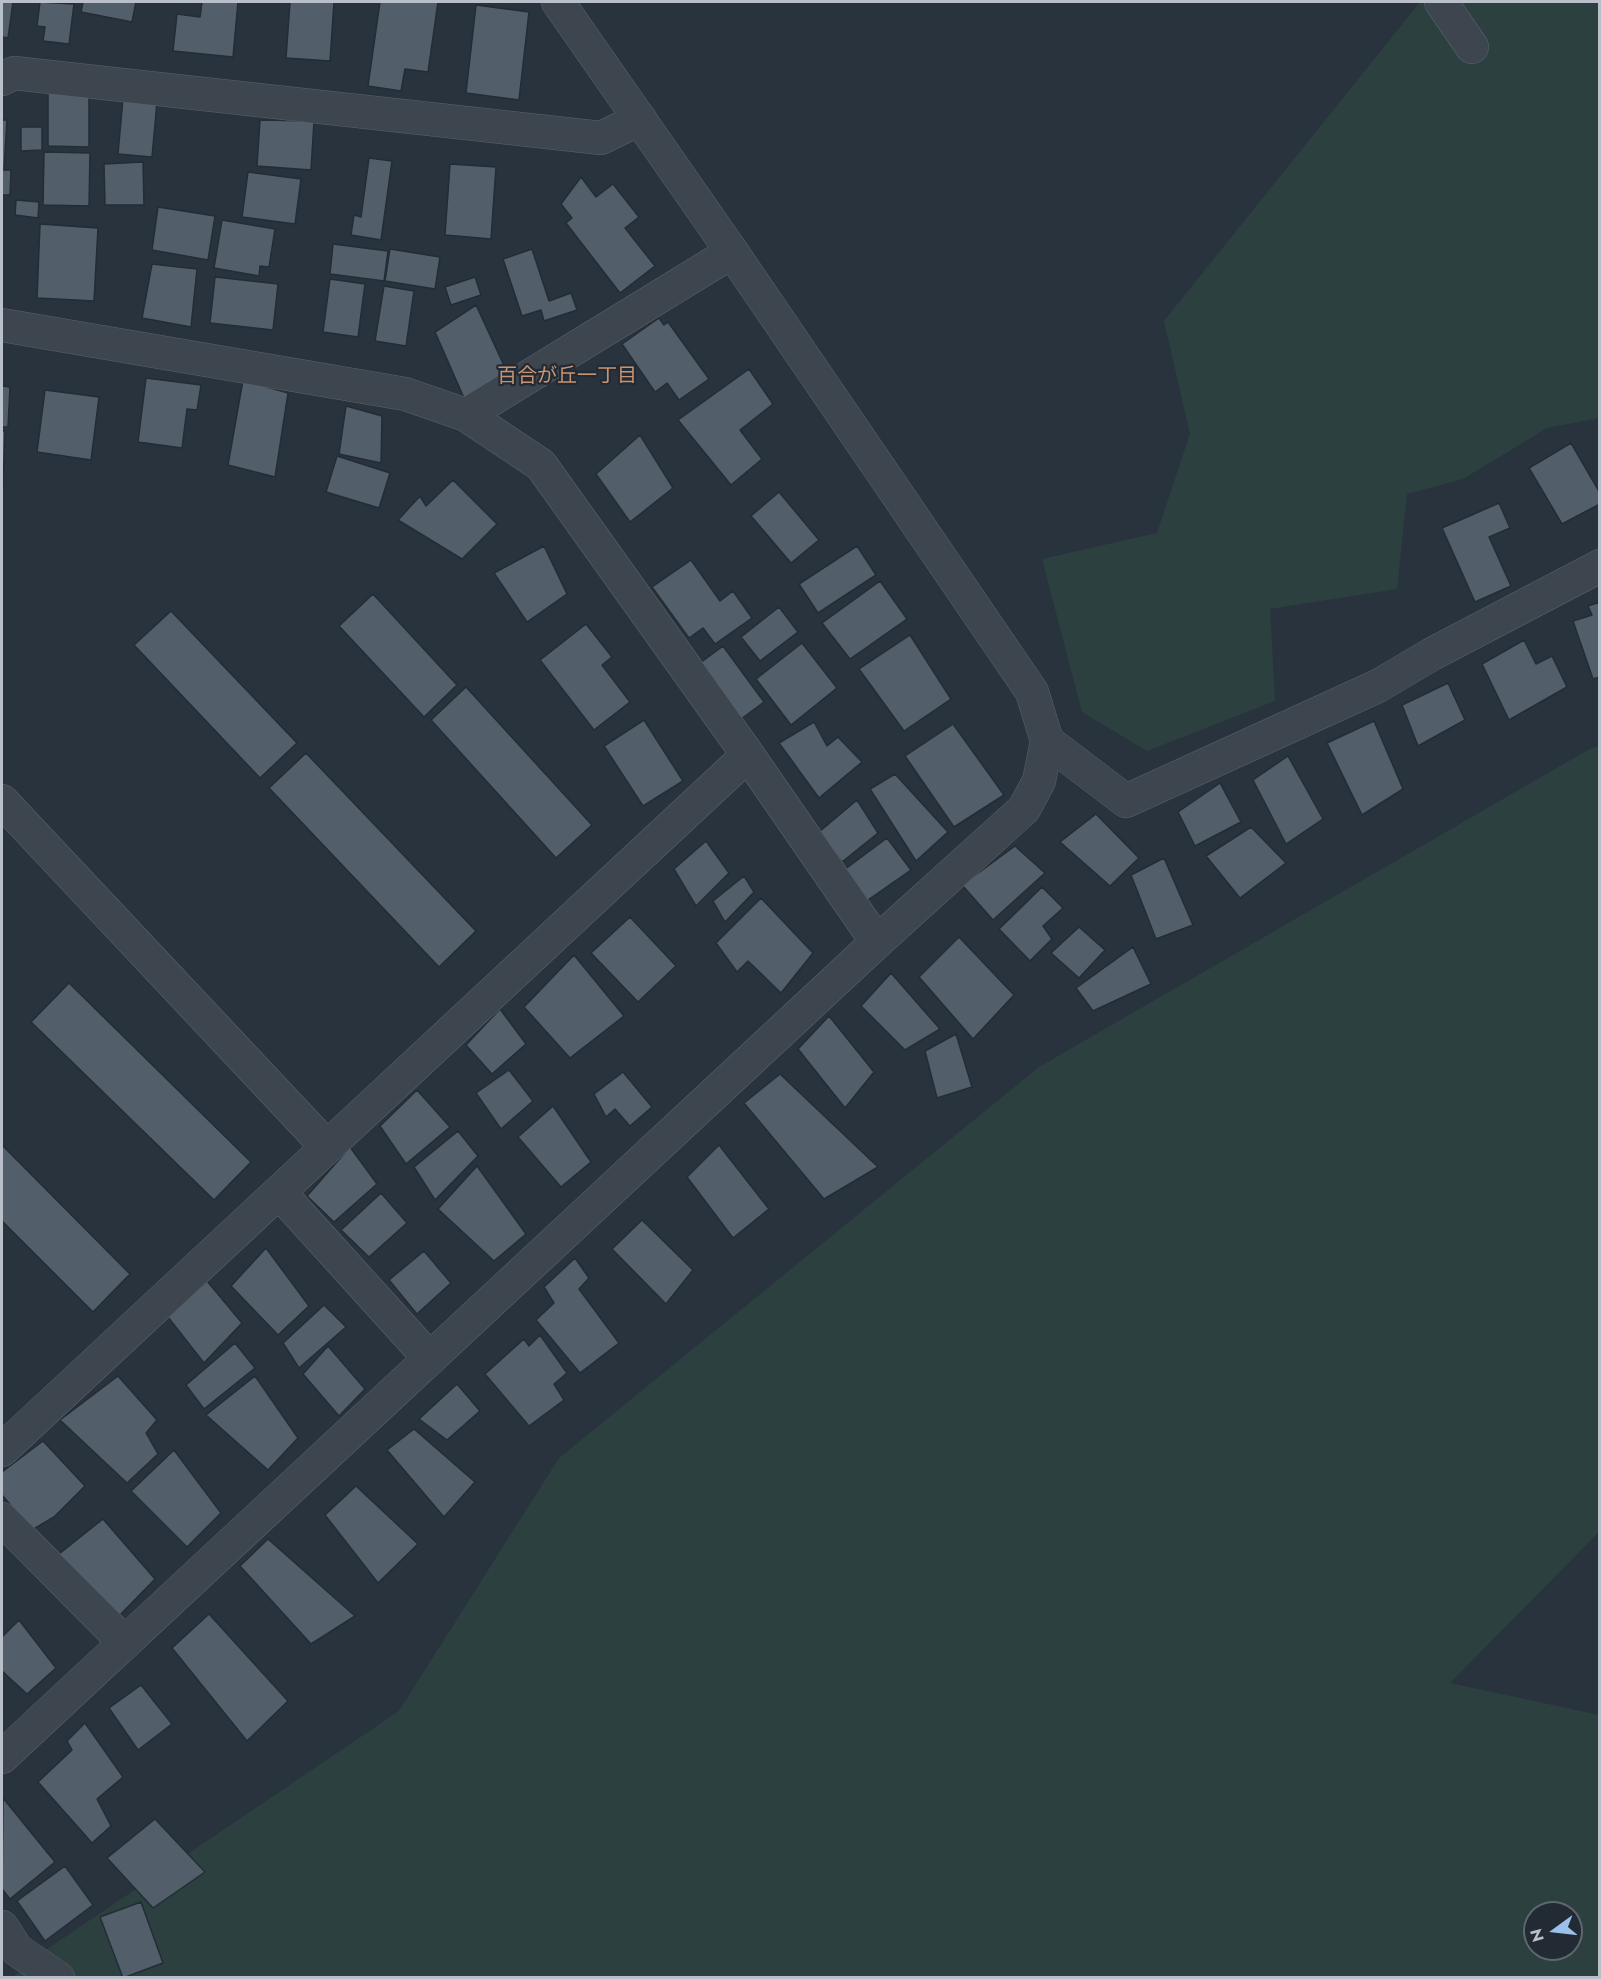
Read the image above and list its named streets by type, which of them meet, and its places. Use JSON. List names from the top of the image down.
{
  "districts": ["百合が丘一丁目"],
  "north": "left"
}
